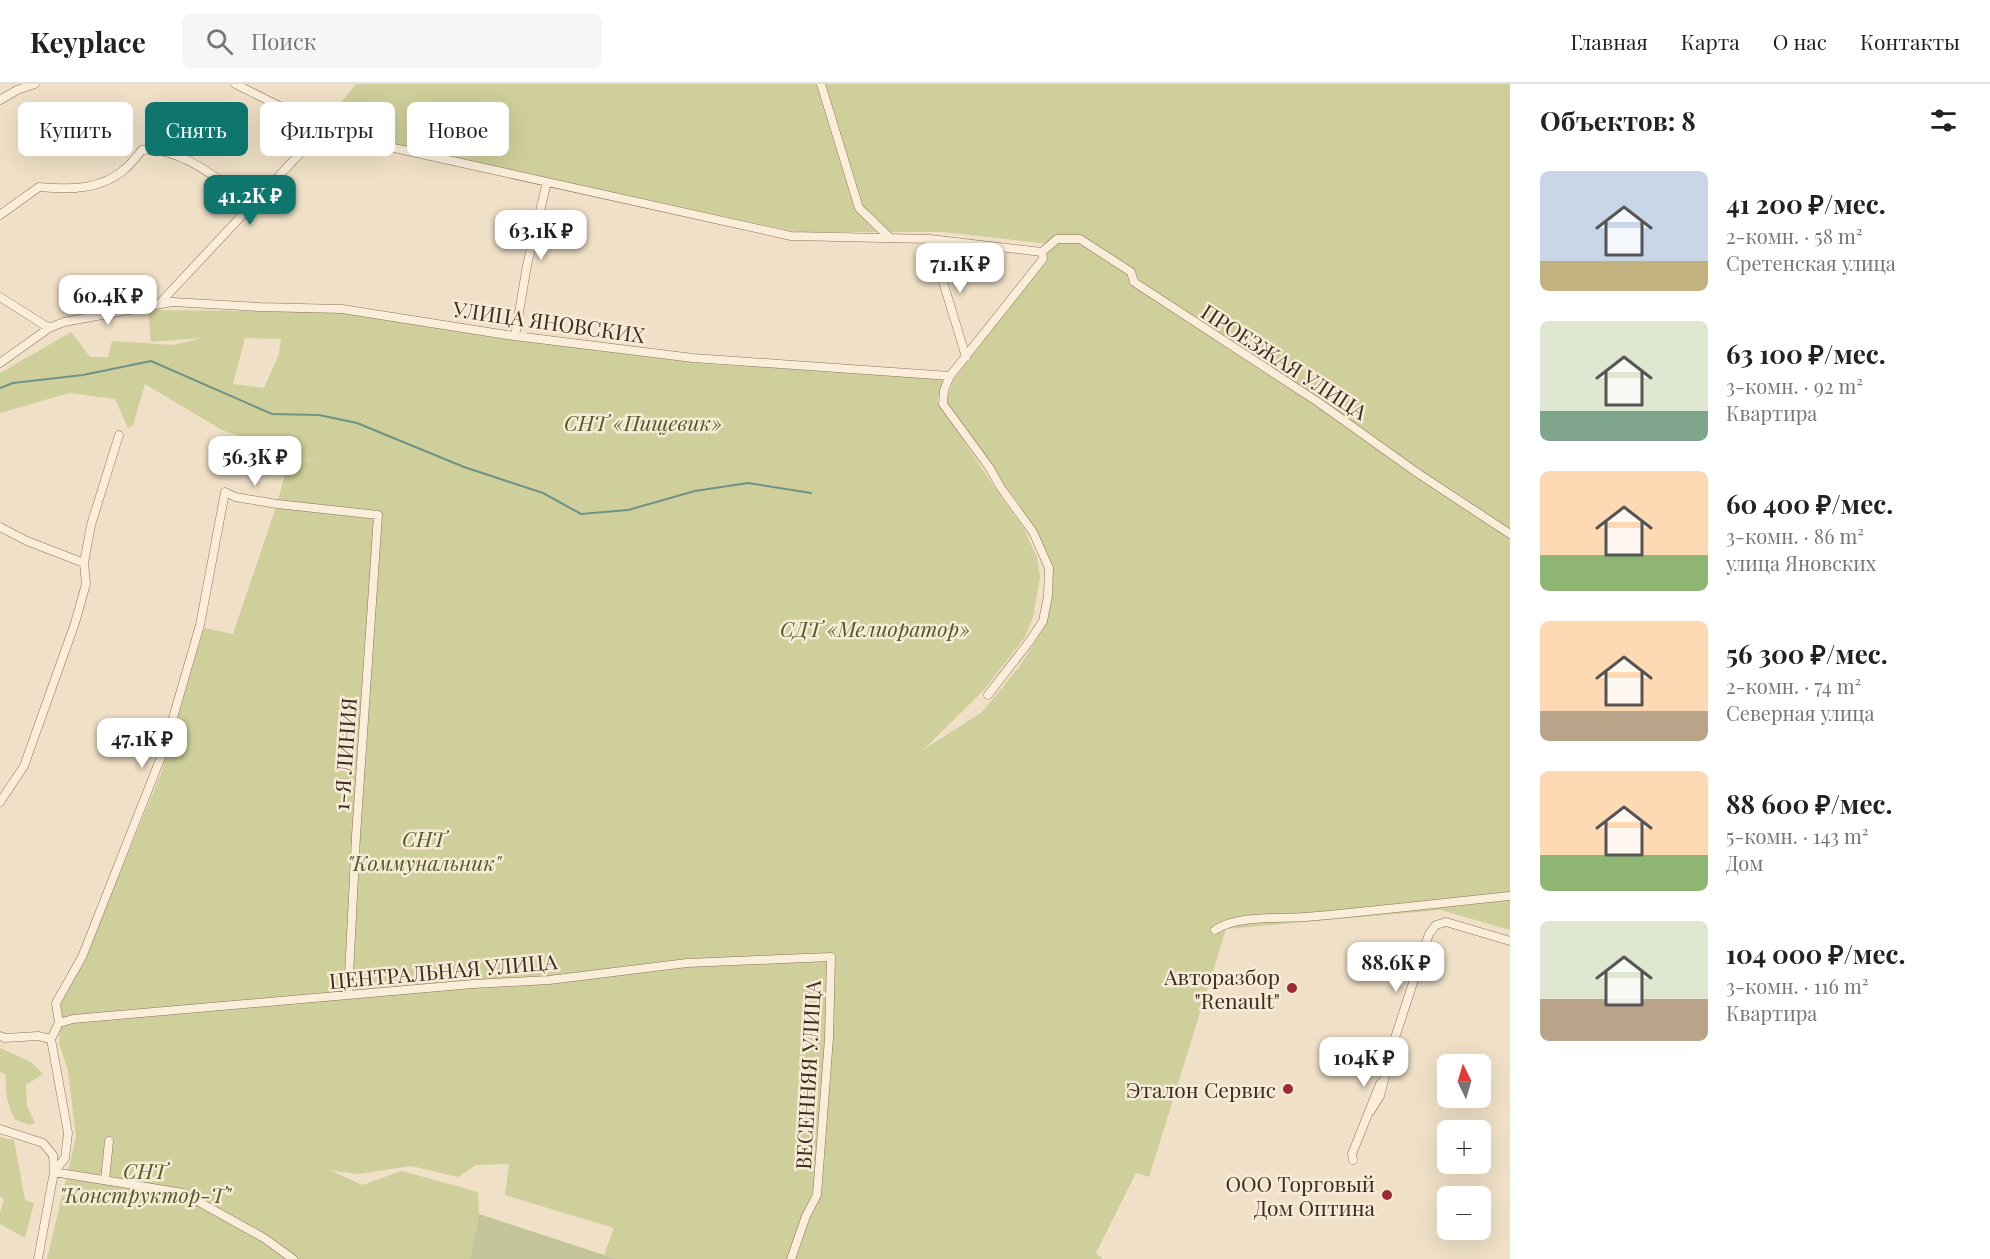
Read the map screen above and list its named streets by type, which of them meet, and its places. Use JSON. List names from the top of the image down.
{
  "streets": {
    "street": [
      "УЛИЦА ЯНОВСКИХ",
      "ПРОЕЗЖАЯ УЛИЦА",
      "1-Я ЛИНИЯ",
      "ЦЕНТРАЛЬНАЯ УЛИЦА",
      "ВЕСЕННЯЯ УЛИЦА"
    ]
  },
  "crossings": [
    ["1-Я ЛИНИЯ", "ЦЕНТРАЛЬНАЯ УЛИЦА"],
    ["ЦЕНТРАЛЬНАЯ УЛИЦА", "ВЕСЕННЯЯ УЛИЦА"]
  ],
  "parks": [
    "СНТ «Пищевик»",
    "СДТ «Мелиоратор»",
    "СНТ \"Коммунальник\"",
    "СНТ \"Конструктор-Т\""
  ],
  "places": ["Авторазбор \"Renault\"", "Эталон Сервис", "ООО Торговый Дом Оптина"],
  "north": "top",
  "page": {
    "header": "Keyplace",
    "search": "Поиск",
    "nav": [
      "Главная",
      "Карта",
      "О нас",
      "Контакты"
    ],
    "heading": "Объектов: 8",
    "chip": [
      "Купить",
      "Снять",
      "Фильтры",
      "Новое"
    ],
    "list": [
      {
        "name": "41 200 ₽/мес.",
        "note": "2-комн. · 58 m² · Сретенская улица"
      },
      {
        "name": "63 100 ₽/мес.",
        "note": "3-комн. · 92 m² · Квартира"
      },
      {
        "name": "60 400 ₽/мес.",
        "note": "3-комн. · 86 m² · улица Яновских"
      },
      {
        "name": "56 300 ₽/мес.",
        "note": "2-комн. · 74 m² · Северная улица"
      },
      {
        "name": "88 600 ₽/мес.",
        "note": "5-комн. · 143 m² · Дом"
      },
      {
        "name": "104 000 ₽/мес.",
        "note": "3-комн. · 116 m² · Квартира"
      }
    ],
    "price": [
      "41.2K ₽",
      "63.1K ₽",
      "71.1K ₽",
      "60.4K ₽",
      "56.3K ₽",
      "47.1K ₽",
      "88.6K ₽",
      "104K ₽"
    ],
    "map_buttons": ["+", "−"]
  }
}
